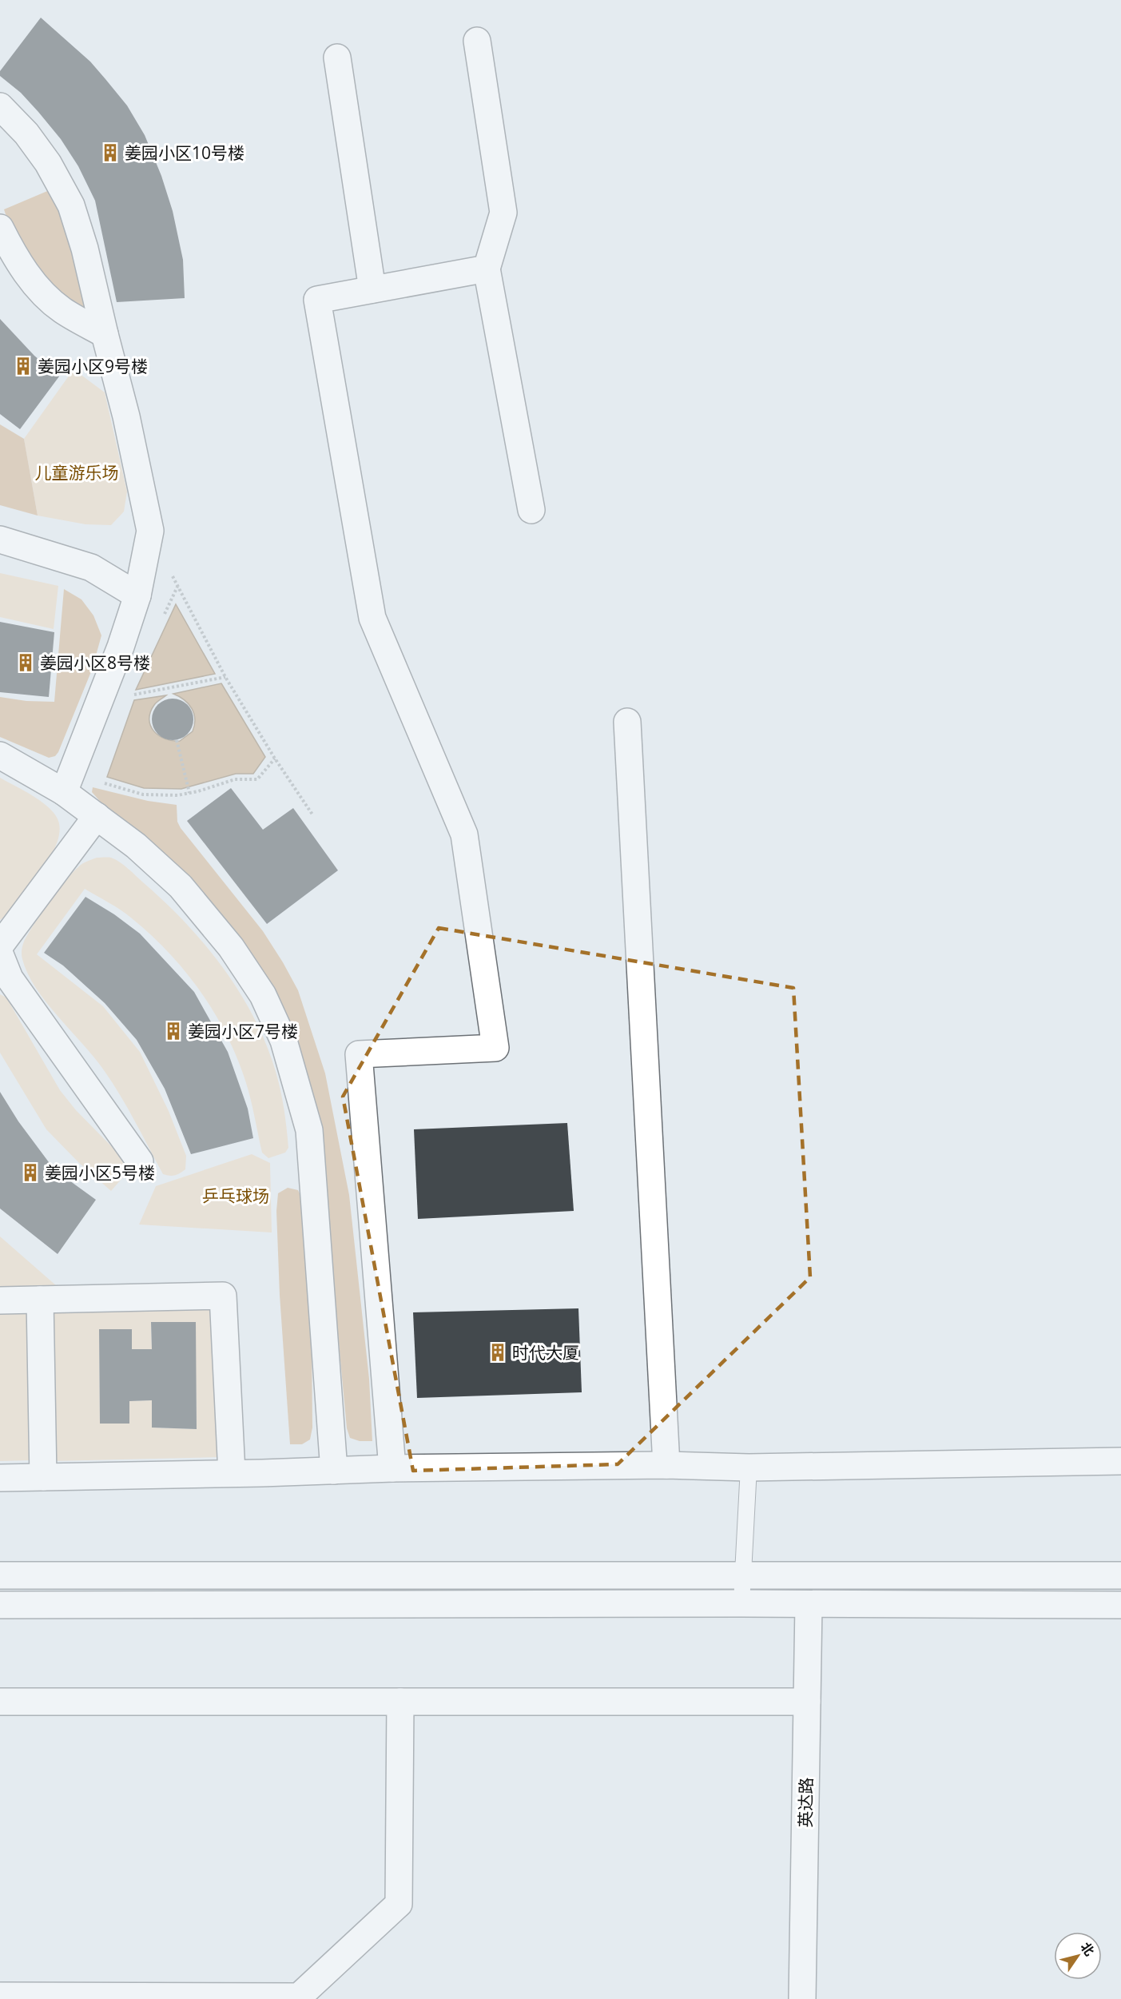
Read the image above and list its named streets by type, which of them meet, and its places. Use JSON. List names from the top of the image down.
{
  "streets": {
    "main road": ["英达路"]
  },
  "parks": ["儿童游乐场", "乒乓球场"],
  "places": {
    "building": [
      "姜园小区10号楼",
      "姜园小区9号楼",
      "姜园小区8号楼",
      "姜园小区7号楼",
      "姜园小区5号楼",
      "时代大厦"
    ]
  },
  "north": "top right"
}
